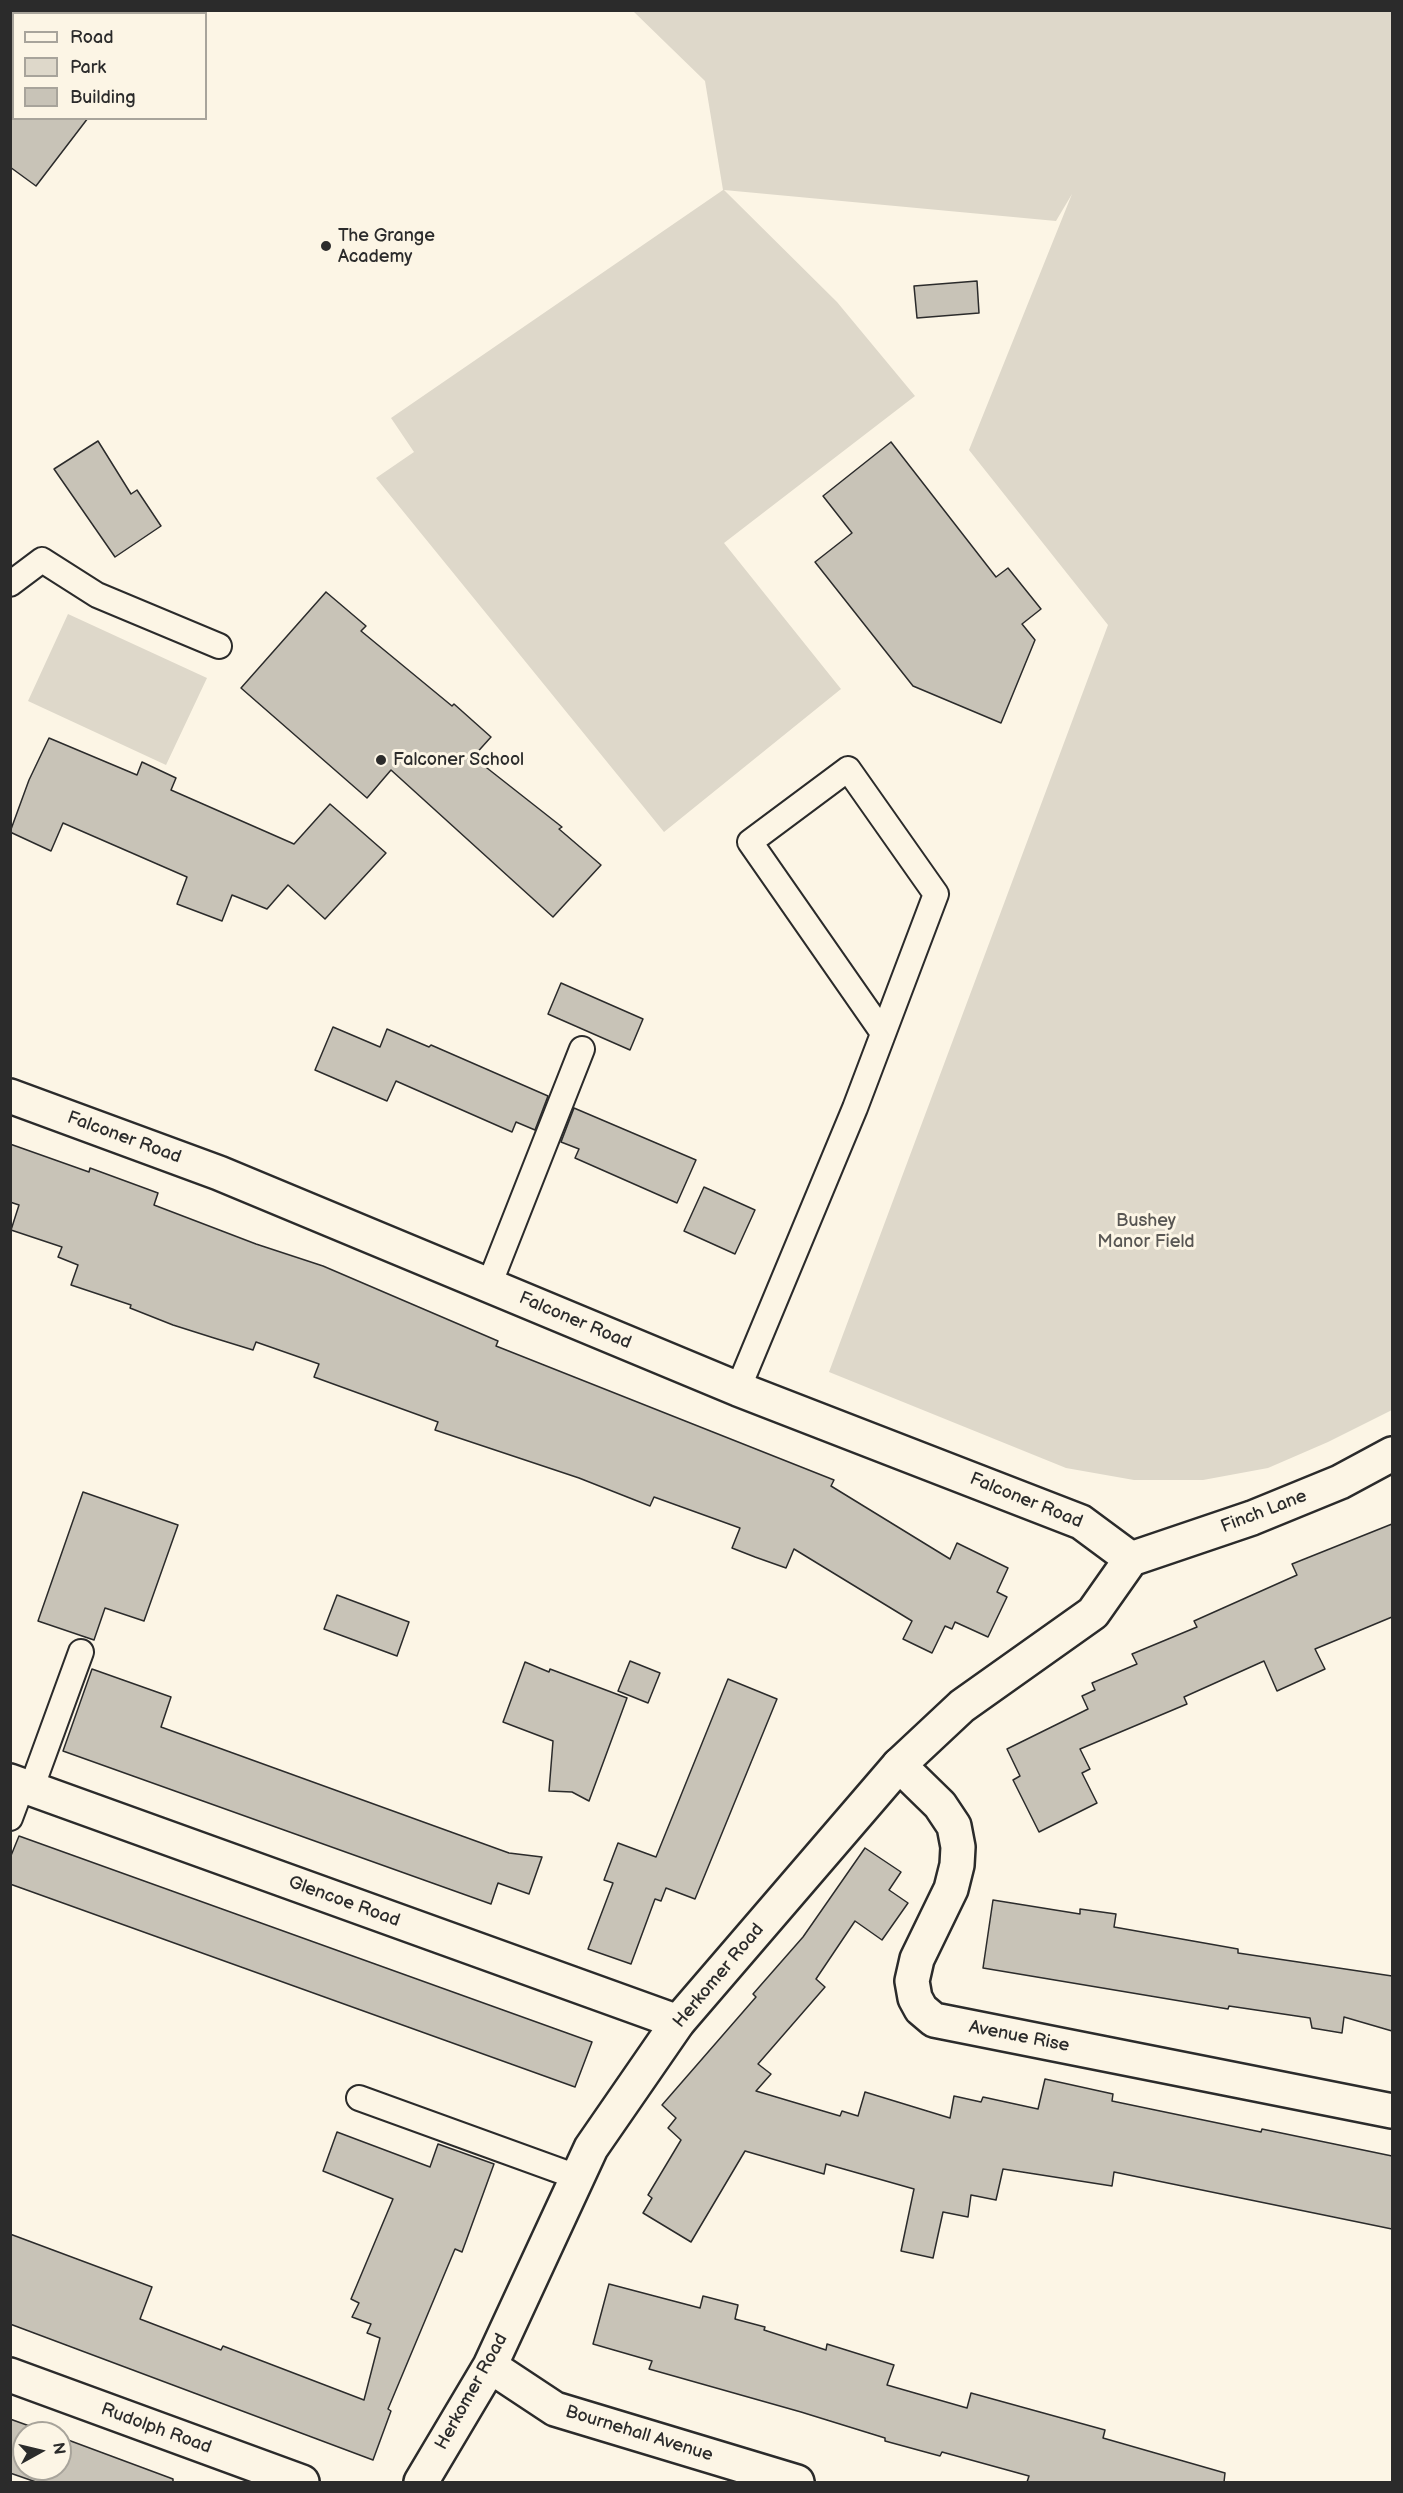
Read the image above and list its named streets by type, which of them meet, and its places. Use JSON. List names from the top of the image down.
{
  "streets": {
    "street": [
      "Falconer Road",
      "Finch Lane",
      "Glencoe Road",
      "Herkomer Road",
      "Avenue Rise",
      "Rudolph Road",
      "Bournehall Avenue"
    ]
  },
  "crossings": [
    ["Falconer Road", "Finch Lane"],
    ["Falconer Road", "Herkomer Road"],
    ["Finch Lane", "Herkomer Road"],
    ["Glencoe Road", "Herkomer Road"],
    ["Herkomer Road", "Avenue Rise"],
    ["Herkomer Road", "Bournehall Avenue"]
  ],
  "parks": ["Bushey Manor Field"],
  "places": ["The Grange Academy", "Falconer School"],
  "legend": ["Road", "Park", "Building"],
  "north": "right"
}
